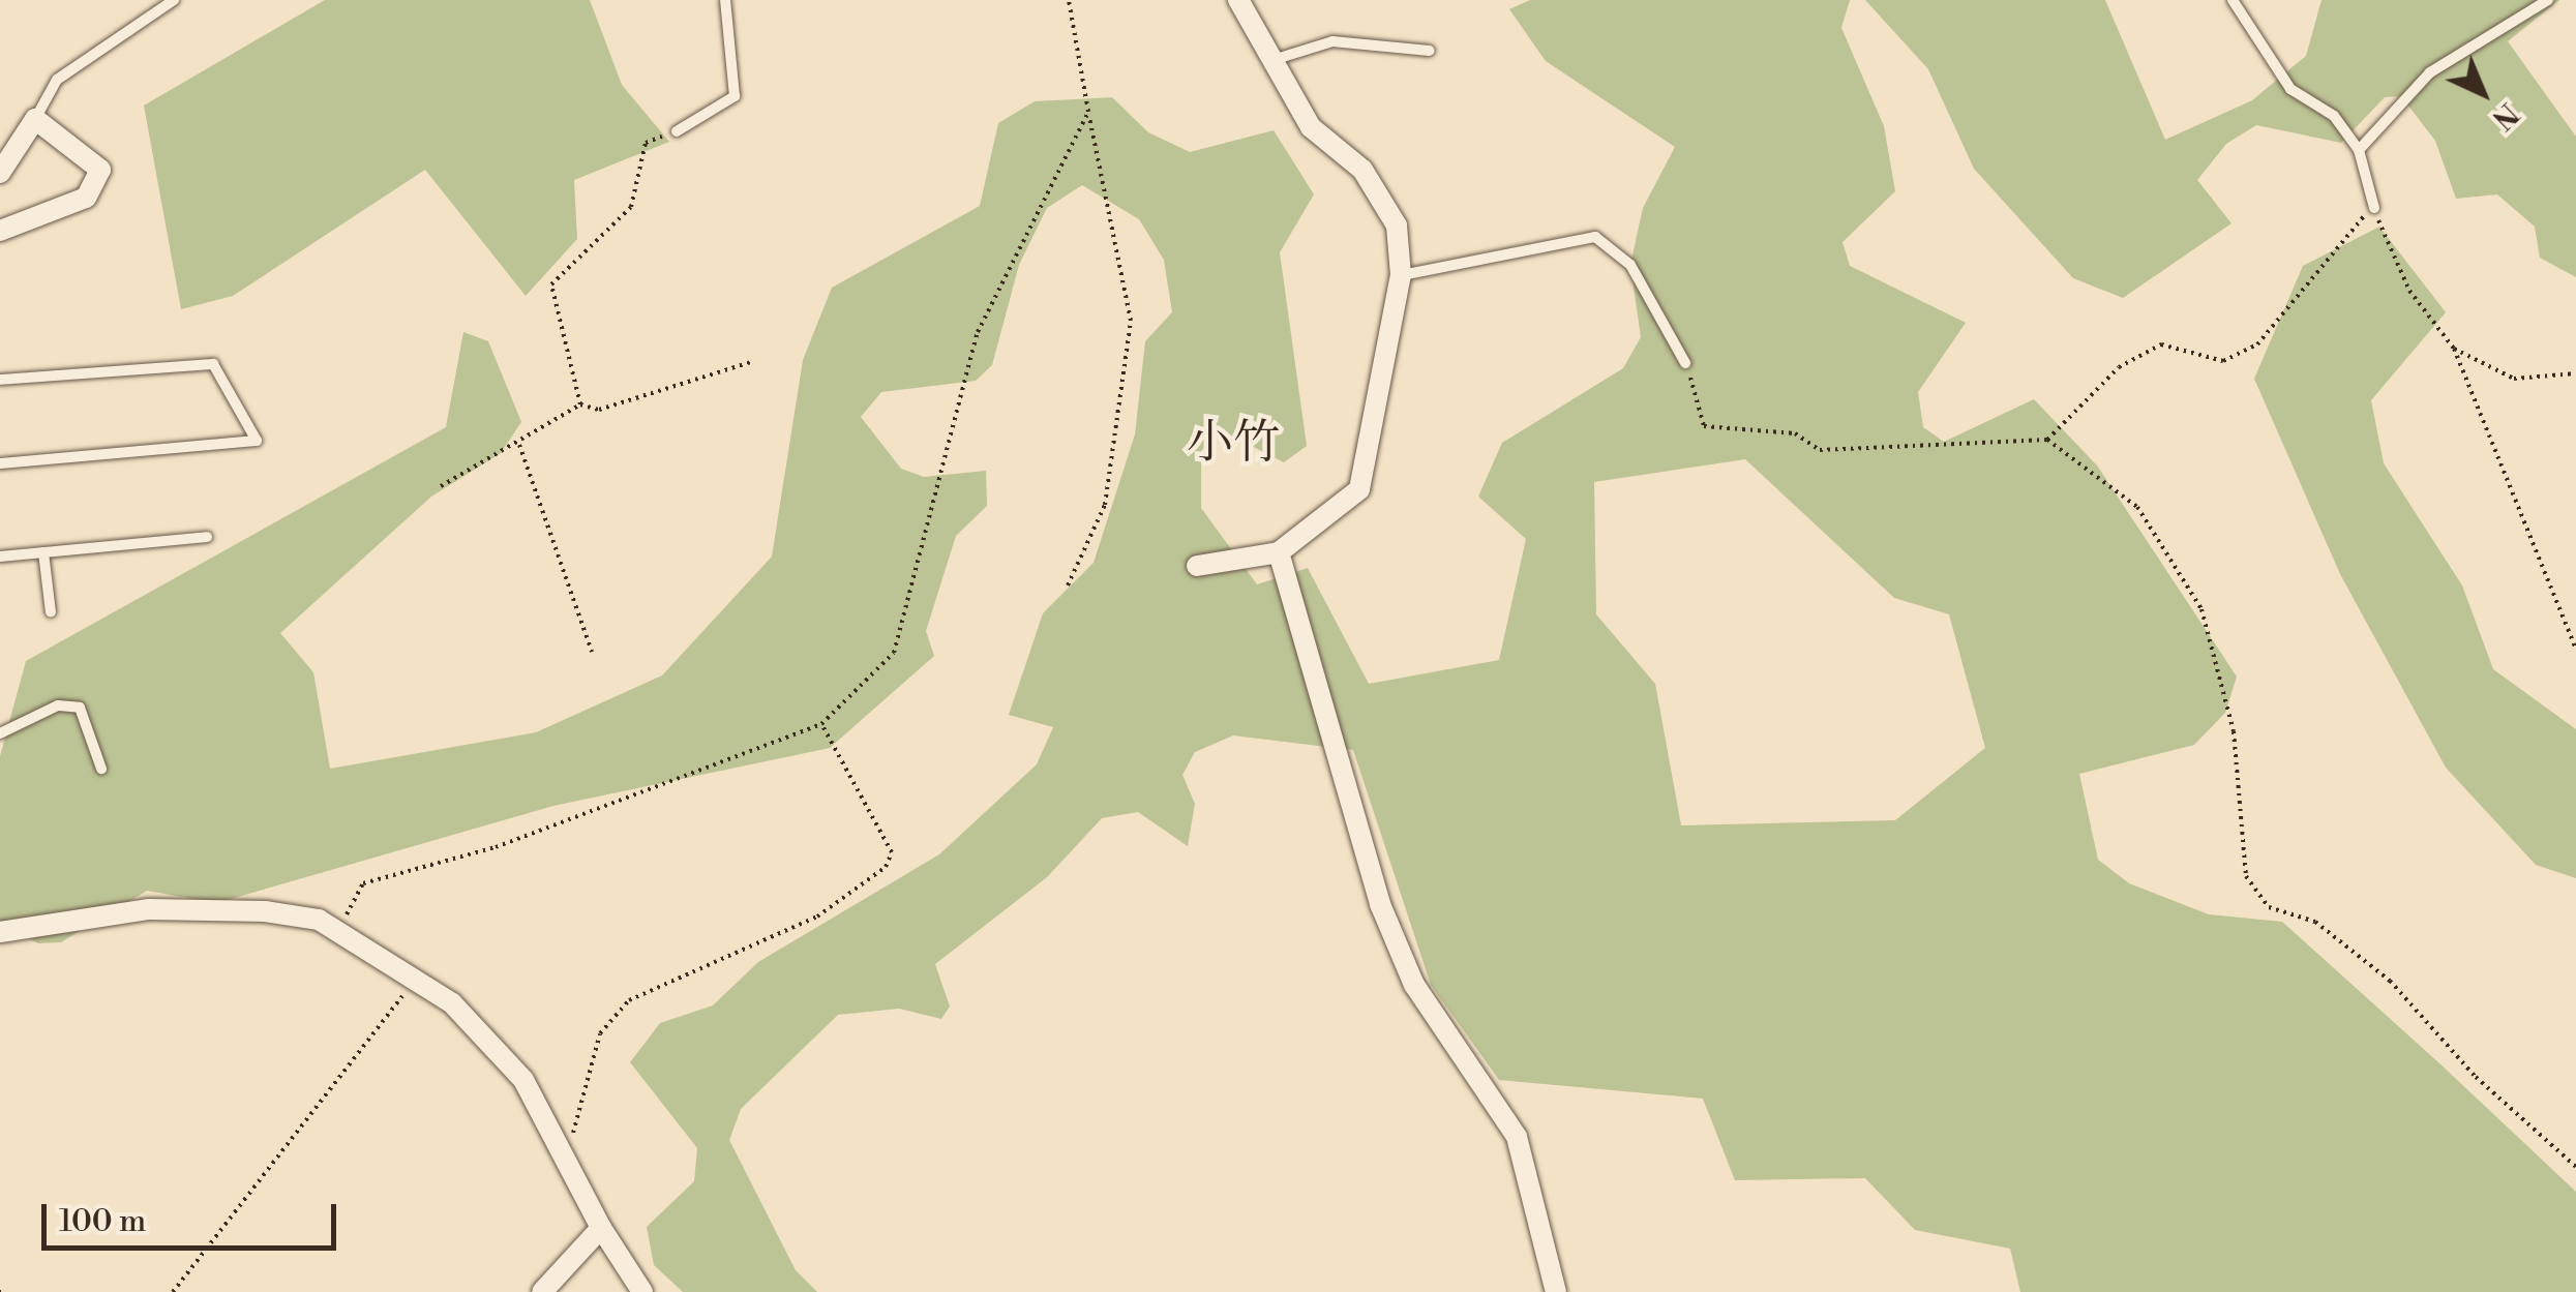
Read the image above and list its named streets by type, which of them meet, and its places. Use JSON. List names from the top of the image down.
{
  "districts": ["小竹"],
  "scale_bar": "100 m",
  "north": "bottom right"
}
